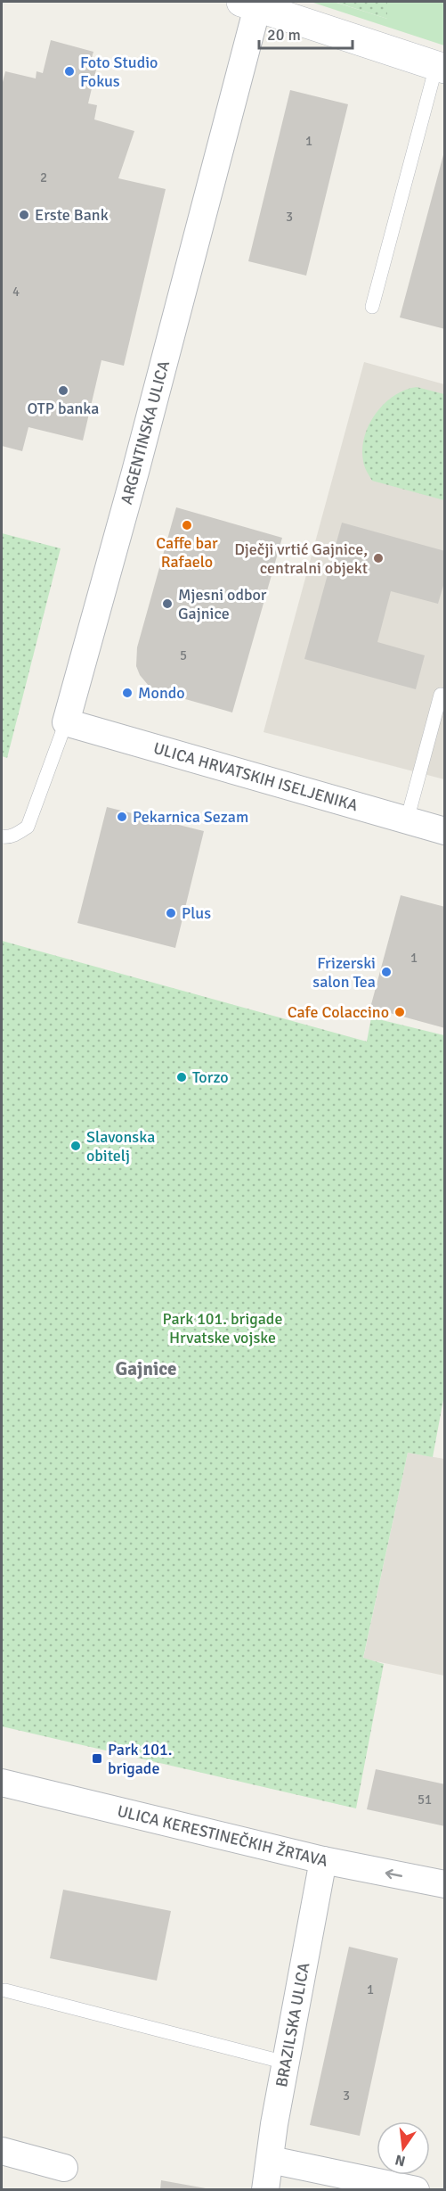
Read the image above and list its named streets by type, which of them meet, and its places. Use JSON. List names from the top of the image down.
{
  "streets": {
    "street": [
      "ARGENTINSKA ULICA",
      "ULICA HRVATSKIH ISELJENIKA",
      "ULICA KERESTINEČKIH ŽRTAVA",
      "BRAZILSKA ULICA"
    ]
  },
  "crossings": [
    ["ARGENTINSKA ULICA", "ULICA HRVATSKIH ISELJENIKA"],
    ["ULICA KERESTINEČKIH ŽRTAVA", "BRAZILSKA ULICA"]
  ],
  "districts": ["Gajnice"],
  "parks": ["Park 101. brigade Hrvatske vojske"],
  "places": {
    "other": [
      "Foto Studio Fokus",
      "Erste Bank",
      "OTP banka",
      "Caffe bar Rafaelo",
      "Dječji vrtić Gajnice, centralni objekt",
      "Mjesni odbor Gajnice",
      "Mondo",
      "Pekarnica Sezam",
      "Plus",
      "Frizerski salon Tea",
      "Cafe Colaccino",
      "Torzo",
      "Slavonska obitelj"
    ],
    "transit": ["Park 101. brigade"]
  },
  "house_numbers": [
    "1",
    "2",
    "3",
    "4",
    "5",
    "1",
    "51",
    "1",
    "3"
  ],
  "scale_bar": "20 m",
  "north": "bottom"
}
